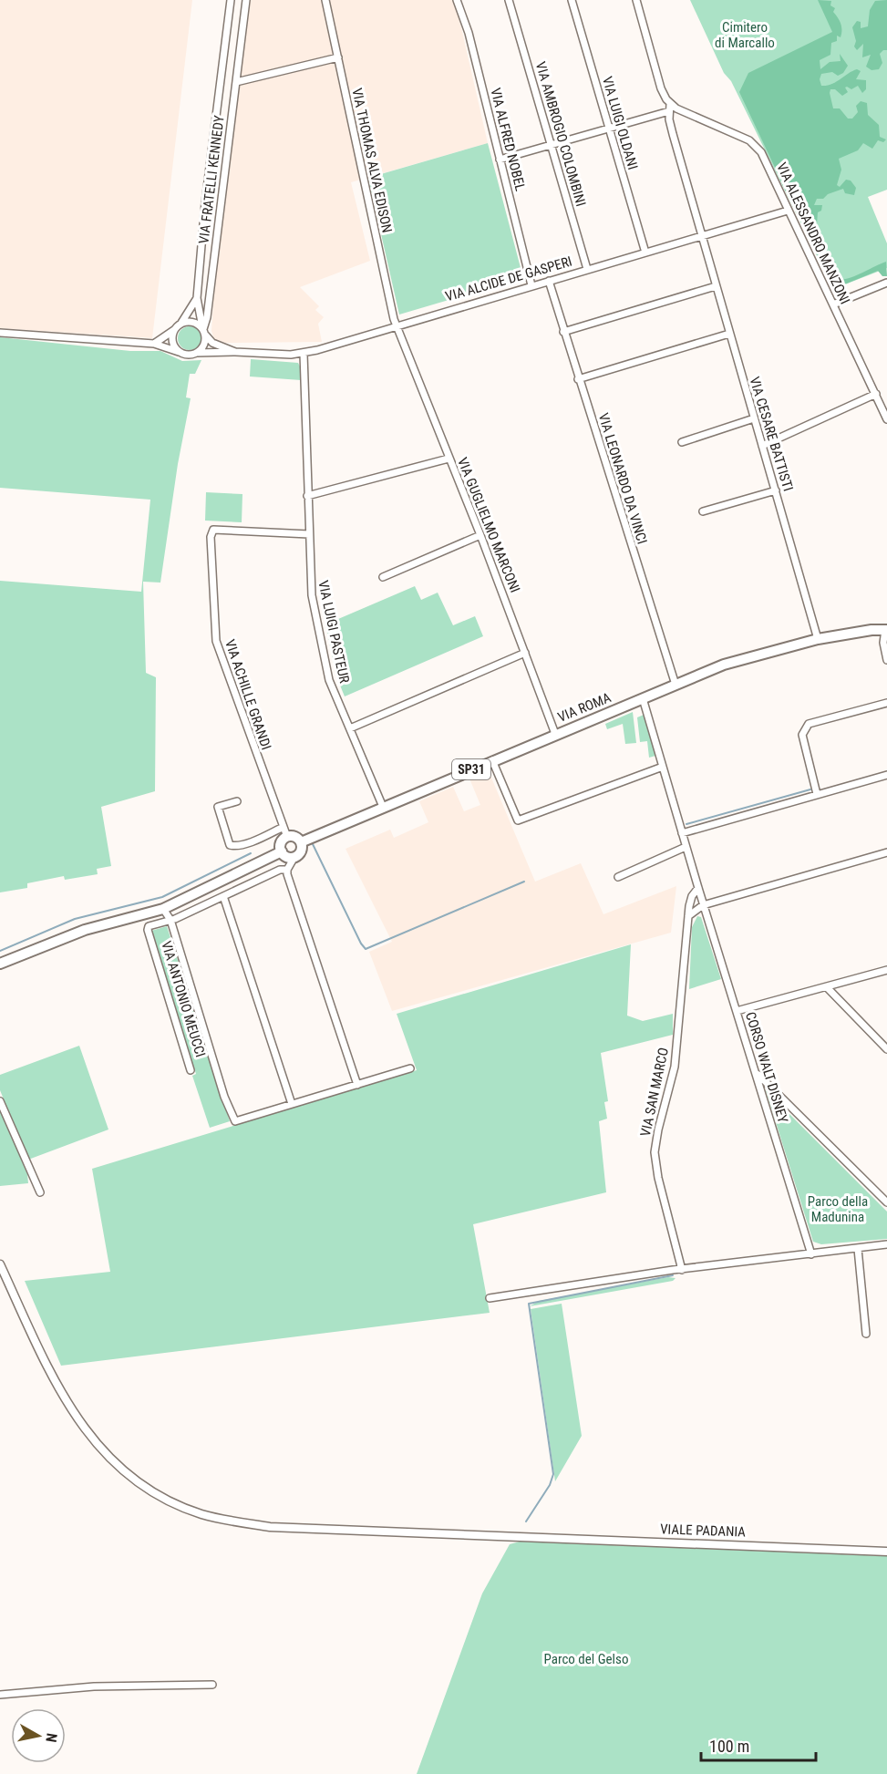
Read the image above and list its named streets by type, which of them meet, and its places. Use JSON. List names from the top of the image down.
{
  "streets": {
    "main road": ["VIA ROMA", "SP31"],
    "street": [
      "VIA LUIGI OLDANI",
      "VIA AMBROGIO COLOMBINI",
      "VIA ALFRED NOBEL",
      "VIA THOMAS ALVA EDISON",
      "VIA FRATELLI KENNEDY",
      "VIA ALESSANDRO MANZONI",
      "VIA ALCIDE DE GASPERI",
      "VIA CESARE BATTISTI",
      "VIA LEONARDO DA VINCI",
      "VIA GUGLIELMO MARCONI",
      "VIA LUIGI PASTEUR",
      "VIA ACHILLE GRANDI",
      "VIA ANTONIO MEUCCI",
      "CORSO WALT DISNEY",
      "VIA SAN MARCO",
      "VIALE PADANIA"
    ]
  },
  "crossings": [
    ["VIA LUIGI OLDANI", "VIA ALCIDE DE GASPERI"],
    ["VIA AMBROGIO COLOMBINI", "VIA ALCIDE DE GASPERI"],
    ["VIA ALFRED NOBEL", "VIA ALCIDE DE GASPERI"],
    ["VIA THOMAS ALVA EDISON", "VIA ALCIDE DE GASPERI"],
    ["VIA THOMAS ALVA EDISON", "VIA GUGLIELMO MARCONI"],
    ["VIA FRATELLI KENNEDY", "VIA ALCIDE DE GASPERI"],
    ["VIA ALESSANDRO MANZONI", "VIA ALCIDE DE GASPERI"],
    ["VIA ALESSANDRO MANZONI", "VIA CESARE BATTISTI"],
    ["VIA ALCIDE DE GASPERI", "VIA CESARE BATTISTI"],
    ["VIA ALCIDE DE GASPERI", "VIA LEONARDO DA VINCI"],
    ["VIA ALCIDE DE GASPERI", "VIA GUGLIELMO MARCONI"],
    ["VIA ALCIDE DE GASPERI", "VIA LUIGI PASTEUR"],
    ["VIA CESARE BATTISTI", "VIA ROMA"],
    ["VIA LEONARDO DA VINCI", "VIA ROMA"],
    ["VIA GUGLIELMO MARCONI", "VIA ROMA"],
    ["VIA LUIGI PASTEUR", "VIA ACHILLE GRANDI"],
    ["VIA LUIGI PASTEUR", "VIA ROMA"],
    ["VIA ACHILLE GRANDI", "VIA ROMA"],
    ["CORSO WALT DISNEY", "VIA SAN MARCO"]
  ],
  "parks": ["Cimitero di Marcallo", "Parco della Madunina", "Parco del Gelso"],
  "scale_bar": "100 m",
  "north": "right"
}
